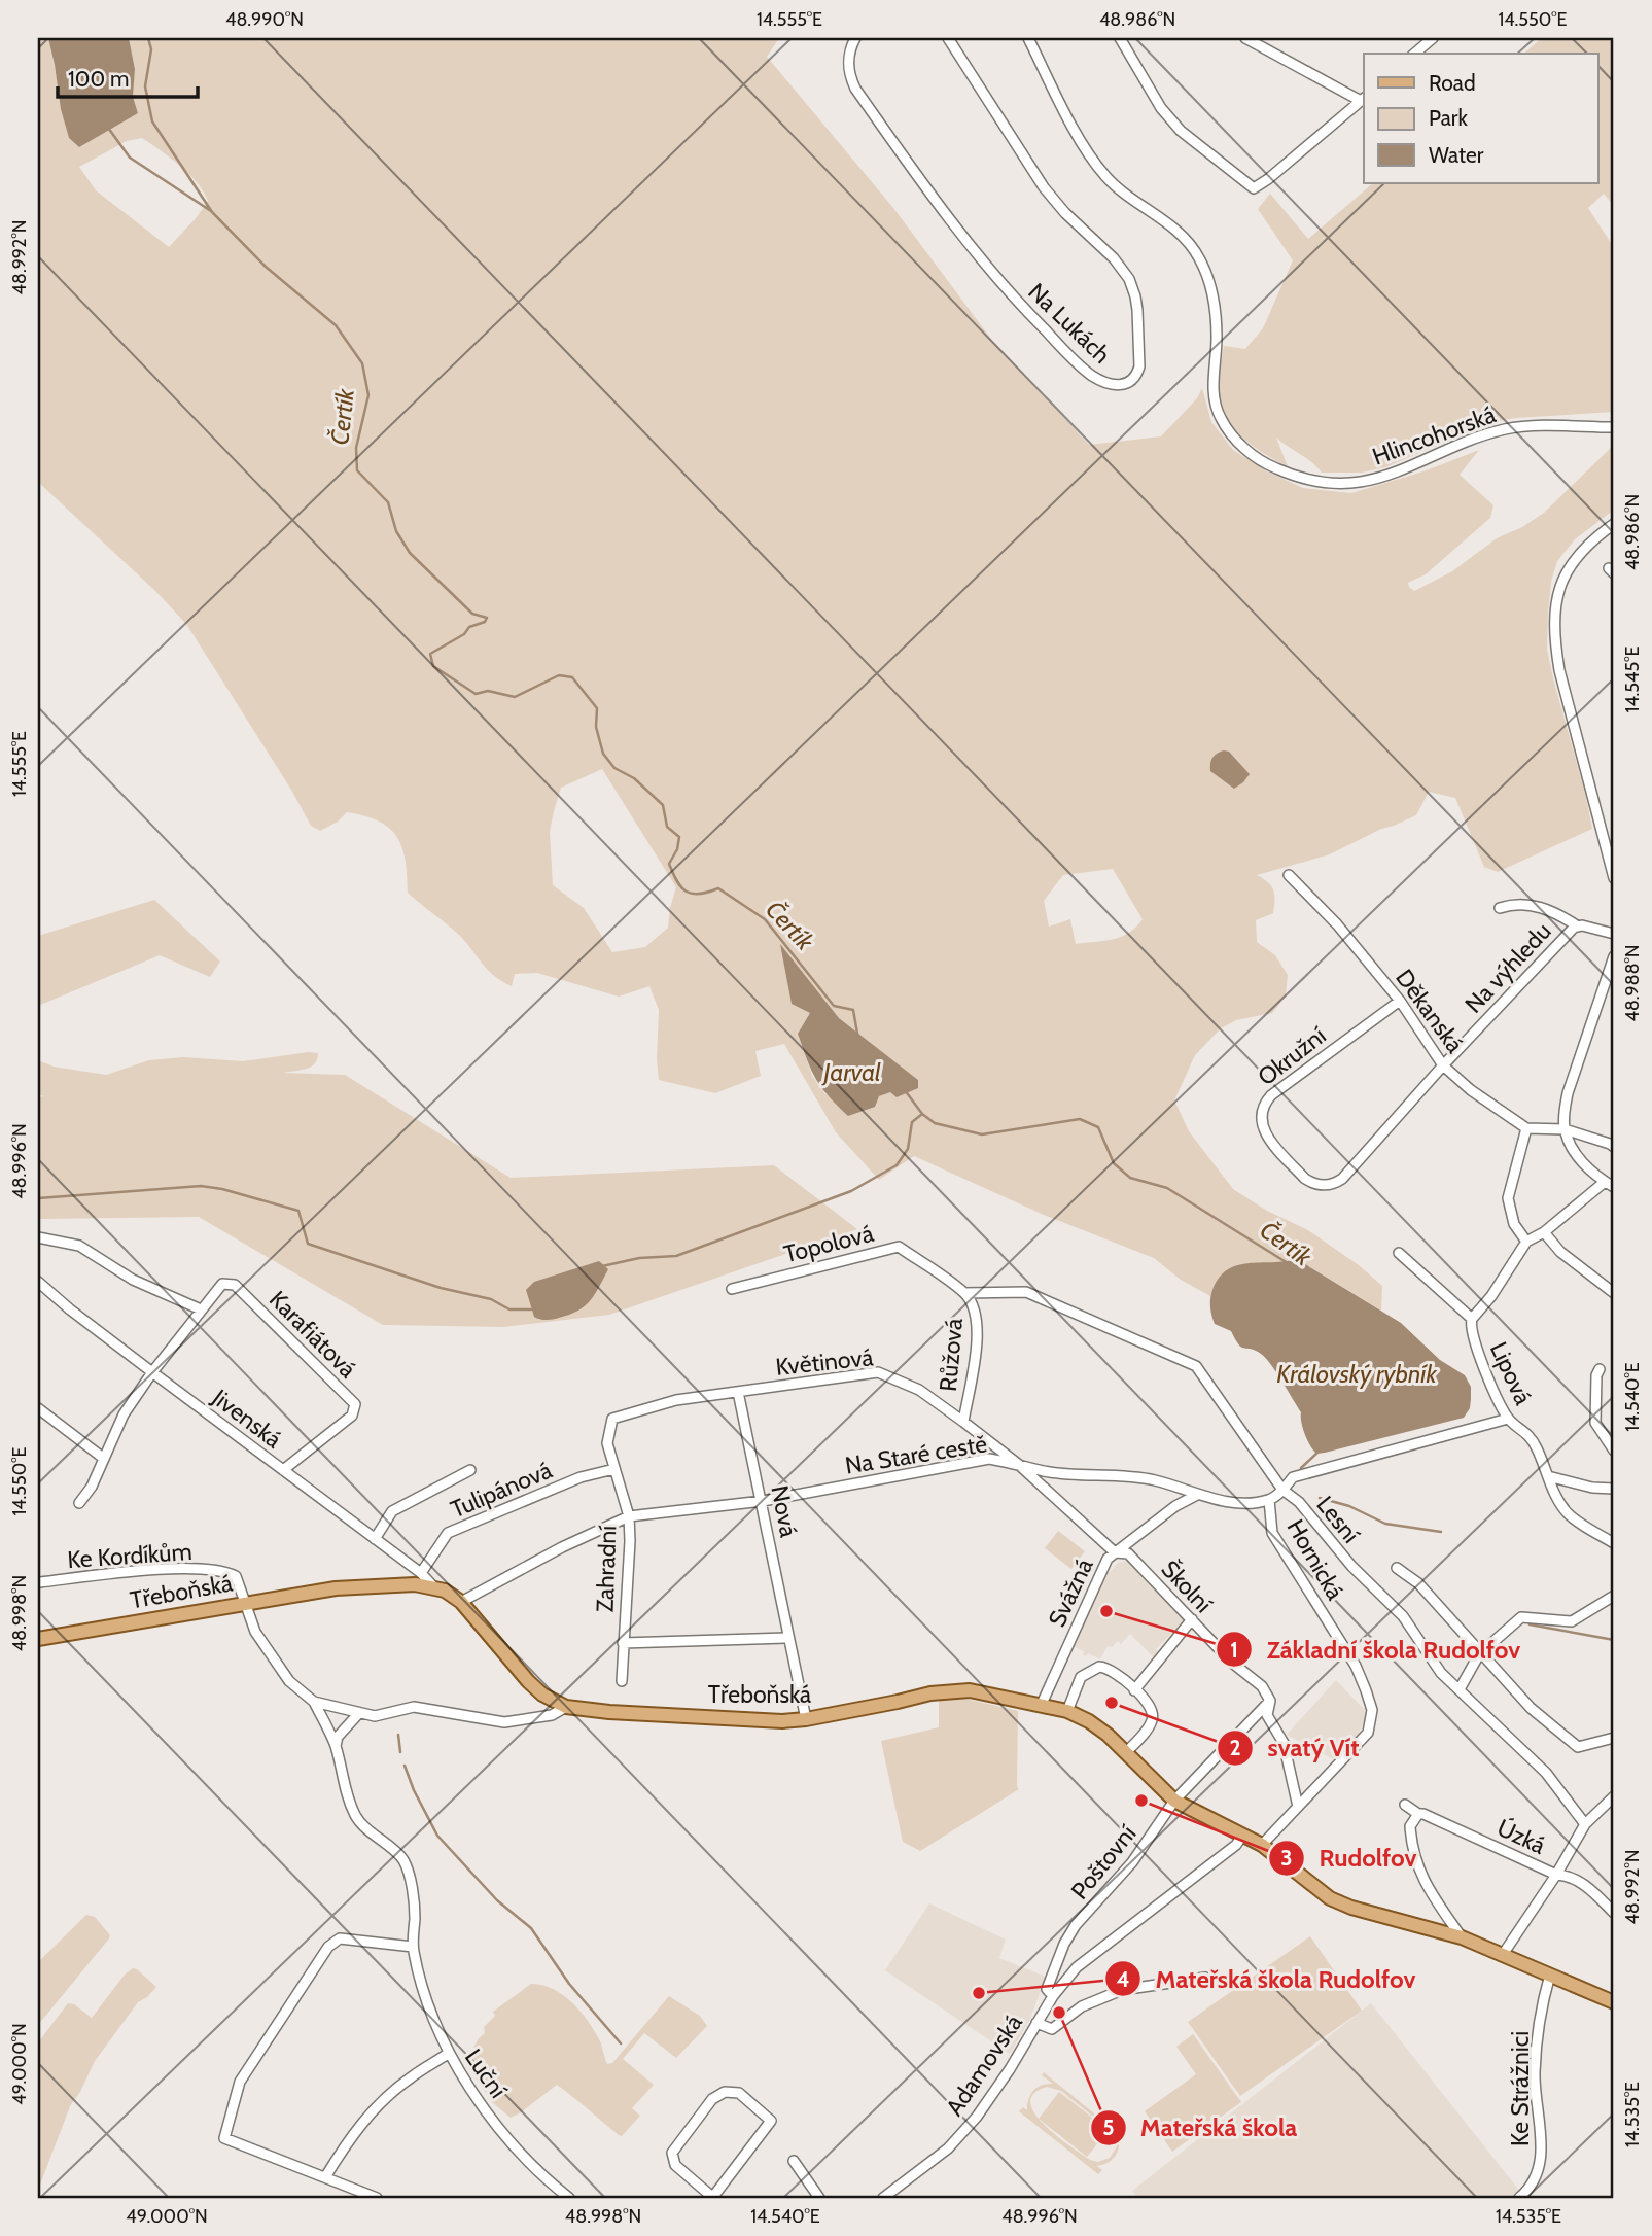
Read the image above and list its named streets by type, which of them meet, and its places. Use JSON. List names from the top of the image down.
{
  "streets": {
    "main road": ["Třeboňská"],
    "street": [
      "Na Lukách",
      "Hlincohorská",
      "Na výhledu",
      "Děkanská",
      "Okružní",
      "Topolová",
      "Karafiátová",
      "Růžová",
      "Květinová",
      "Lipová",
      "Jivenská",
      "Na Staré cestě",
      "Tulipánová",
      "Nová",
      "Lesní",
      "Ke Kordíkům",
      "Hornická",
      "Zahradní",
      "Školní",
      "Svážná",
      "Úzká",
      "Poštovní",
      "Adamovská",
      "Luční",
      "Ke Strážnici"
    ]
  },
  "crossings": [
    ["Na výhledu", "Děkanská"],
    ["Na výhledu", "Okružní"],
    ["Děkanská", "Okružní"],
    ["Topolová", "Růžová"],
    ["Topolová", "Lesní"],
    ["Karafiátová", "Jivenská"],
    ["Růžová", "Květinová"],
    ["Růžová", "Lesní"],
    ["Květinová", "Na Staré cestě"],
    ["Květinová", "Nová"],
    ["Květinová", "Zahradní"],
    ["Květinová", "Školní"],
    ["Jivenská", "Tulipánová"],
    ["Jivenská", "Třeboňská"],
    ["Na Staré cestě", "Nová"],
    ["Na Staré cestě", "Hornická"],
    ["Na Staré cestě", "Zahradní"],
    ["Na Staré cestě", "Školní"],
    ["Na Staré cestě", "Třeboňská"],
    ["Na Staré cestě", "Svážná"],
    ["Tulipánová", "Zahradní"],
    ["Nová", "Třeboňská"],
    ["Ke Kordíkům", "Třeboňská"],
    ["Ke Kordíkům", "Luční"],
    ["Hornická", "Školní"],
    ["Hornická", "Třeboňská"],
    ["Školní", "Svážná"],
    ["Školní", "Poštovní"],
    ["Třeboňská", "Svážná"],
    ["Třeboňská", "Poštovní"],
    ["Třeboňská", "Adamovská"],
    ["Třeboňská", "Ke Strážnici"],
    ["Poštovní", "Adamovská"]
  ],
  "water": ["Čertík", "Jarval", "Královský rybník"],
  "places": [
    "Základní škola Rudolfov",
    "svatý Vít",
    "Rudolfov",
    "Mateřská škola Rudolfov",
    "Mateřská škola"
  ],
  "legend": ["Road", "Park", "Water"],
  "scale_bar": "100 m",
  "coordinates": [
    "48.990°N",
    "14.555°E",
    "48.986°N",
    "14.550°E",
    "48.992°N",
    "14.545°E",
    "48.988°N",
    "48.996°N",
    "14.540°E",
    "48.998°N",
    "49.000°N",
    "14.535°E"
  ]
}
